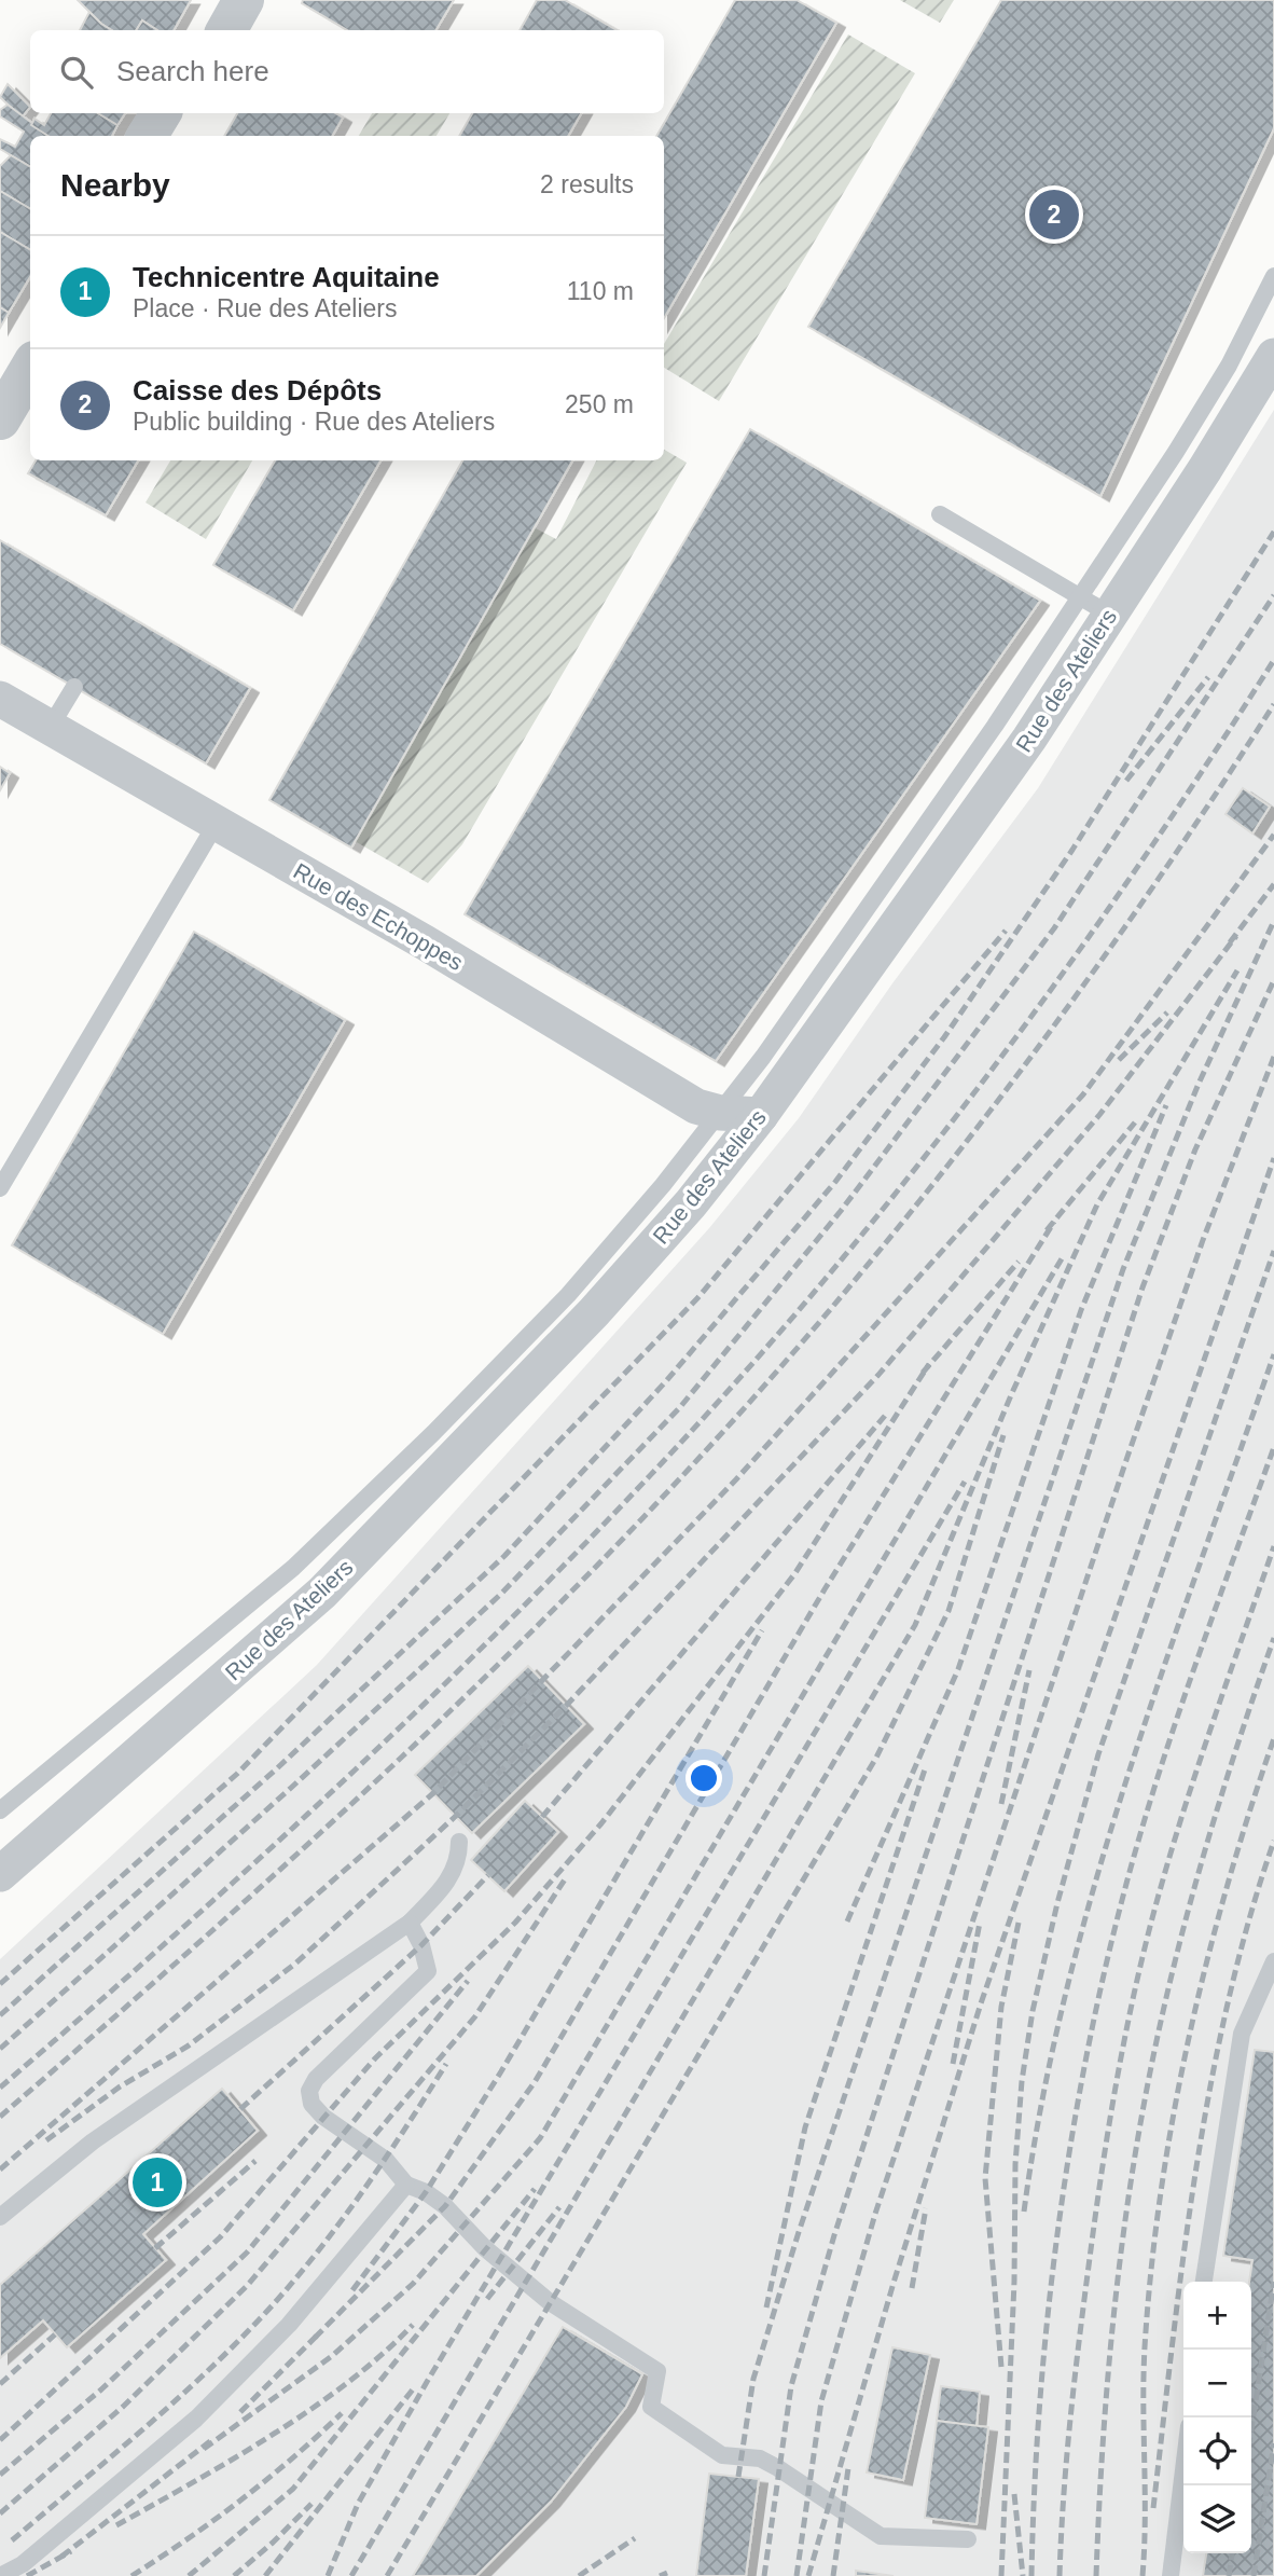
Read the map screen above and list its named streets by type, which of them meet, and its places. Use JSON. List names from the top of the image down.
{
  "streets": {
    "street": ["Rue des Ateliers", "Rue des Echoppes"]
  },
  "crossings": [
    ["Rue des Ateliers", "Rue des Echoppes"]
  ],
  "page": {
    "search": "Search here",
    "heading": ["Nearby", "2 results"],
    "pins": ["2", "1"],
    "list": [
      {
        "mark": "1",
        "name": "Technicentre Aquitaine",
        "note": "Place · Rue des Ateliers",
        "value": "110 m"
      },
      {
        "mark": "2",
        "name": "Caisse des Dépôts",
        "note": "Public building · Rue des Ateliers",
        "value": "250 m"
      }
    ],
    "map_buttons": ["+", "−"]
  }
}
